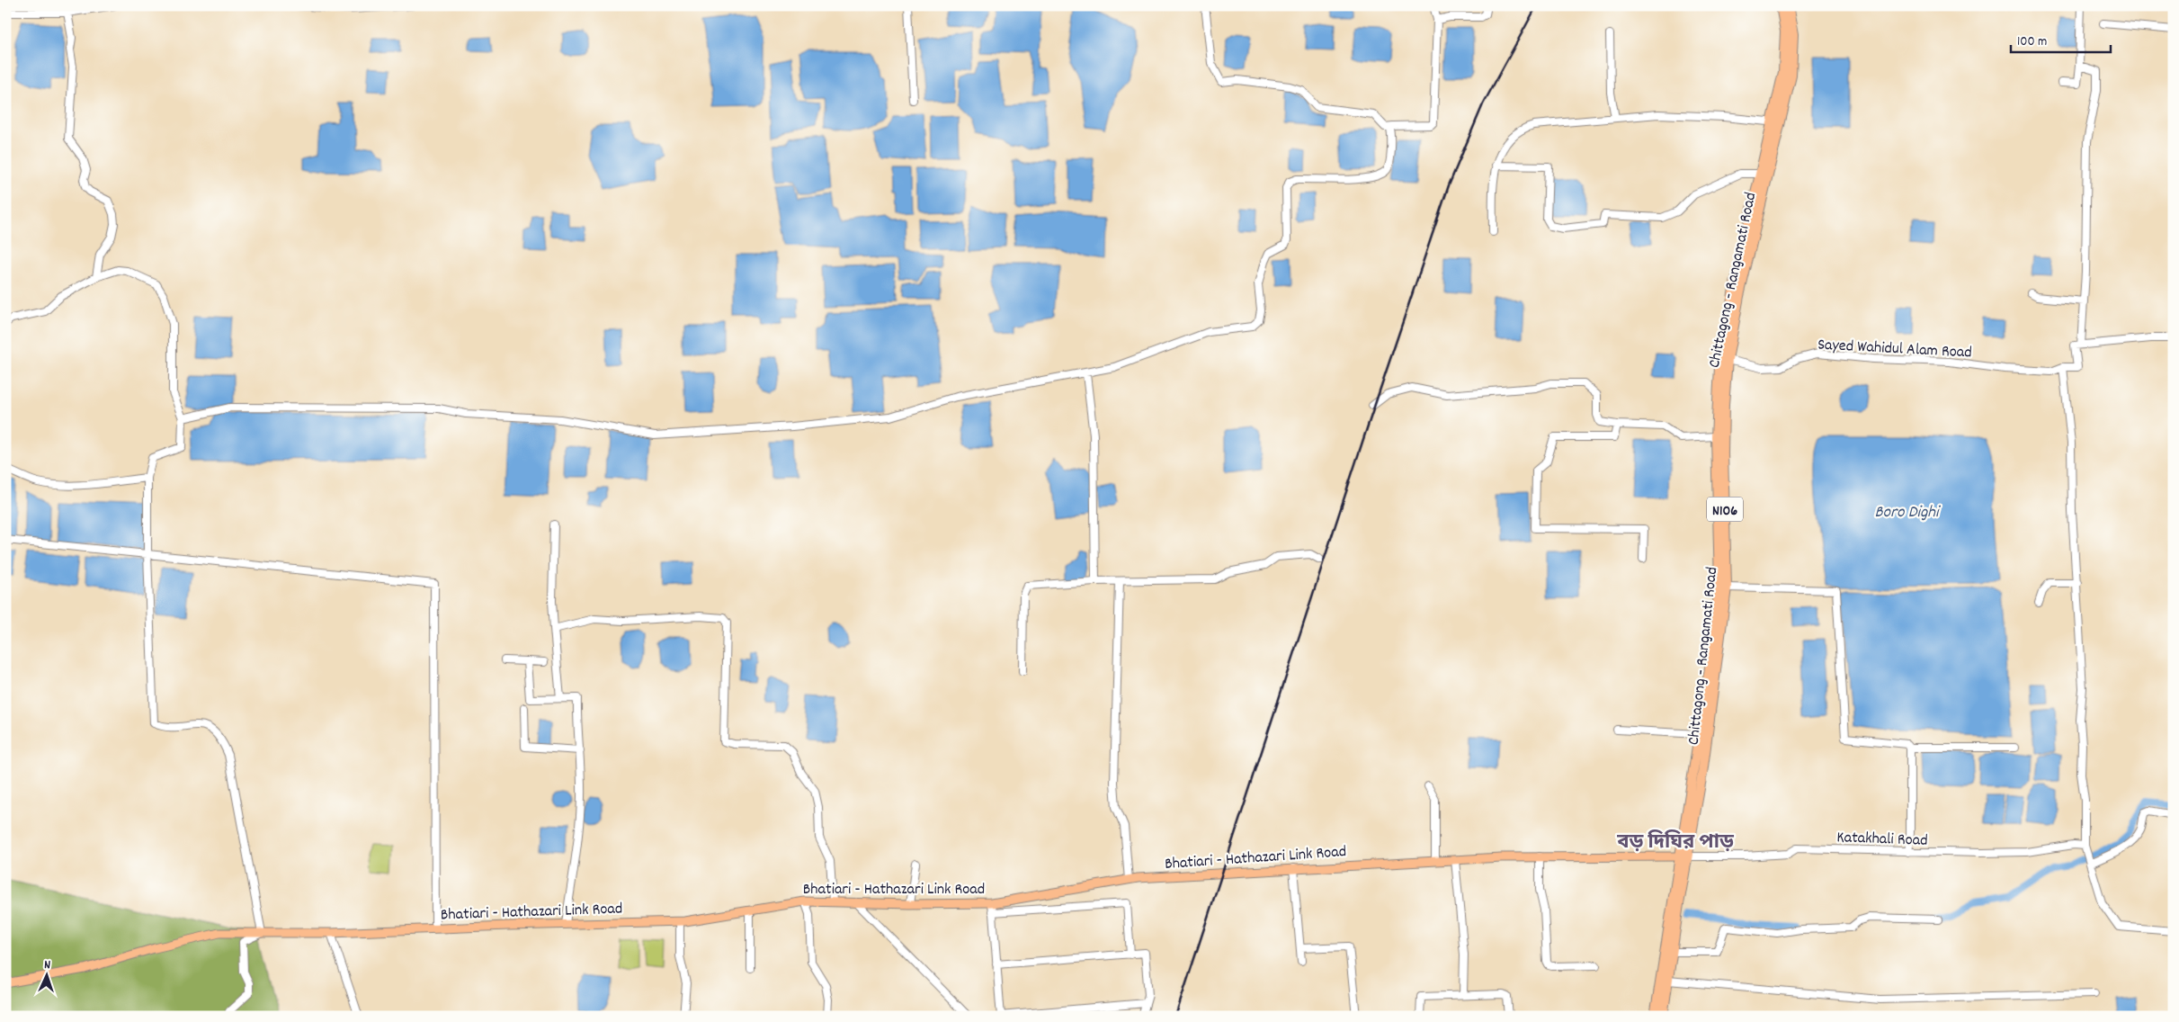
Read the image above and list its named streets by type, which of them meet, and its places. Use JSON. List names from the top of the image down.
{
  "streets": {
    "highway": ["Chittagong - Rangamati Road", "N106"],
    "main road": ["Bhatiari - Hathazari Link Road"],
    "street": ["Sayed Wahidul Alam Road", "Katakhali Road"]
  },
  "crossings": [
    ["Chittagong - Rangamati Road", "Sayed Wahidul Alam Road"],
    ["Chittagong - Rangamati Road", "Katakhali Road"],
    ["Chittagong - Rangamati Road", "Bhatiari - Hathazari Link Road"],
    ["Katakhali Road", "Bhatiari - Hathazari Link Road"]
  ],
  "districts": ["বড় দিঘির পাড়"],
  "water": ["Boro Dighi"],
  "scale_bar": "100 m",
  "north": "top"
}
